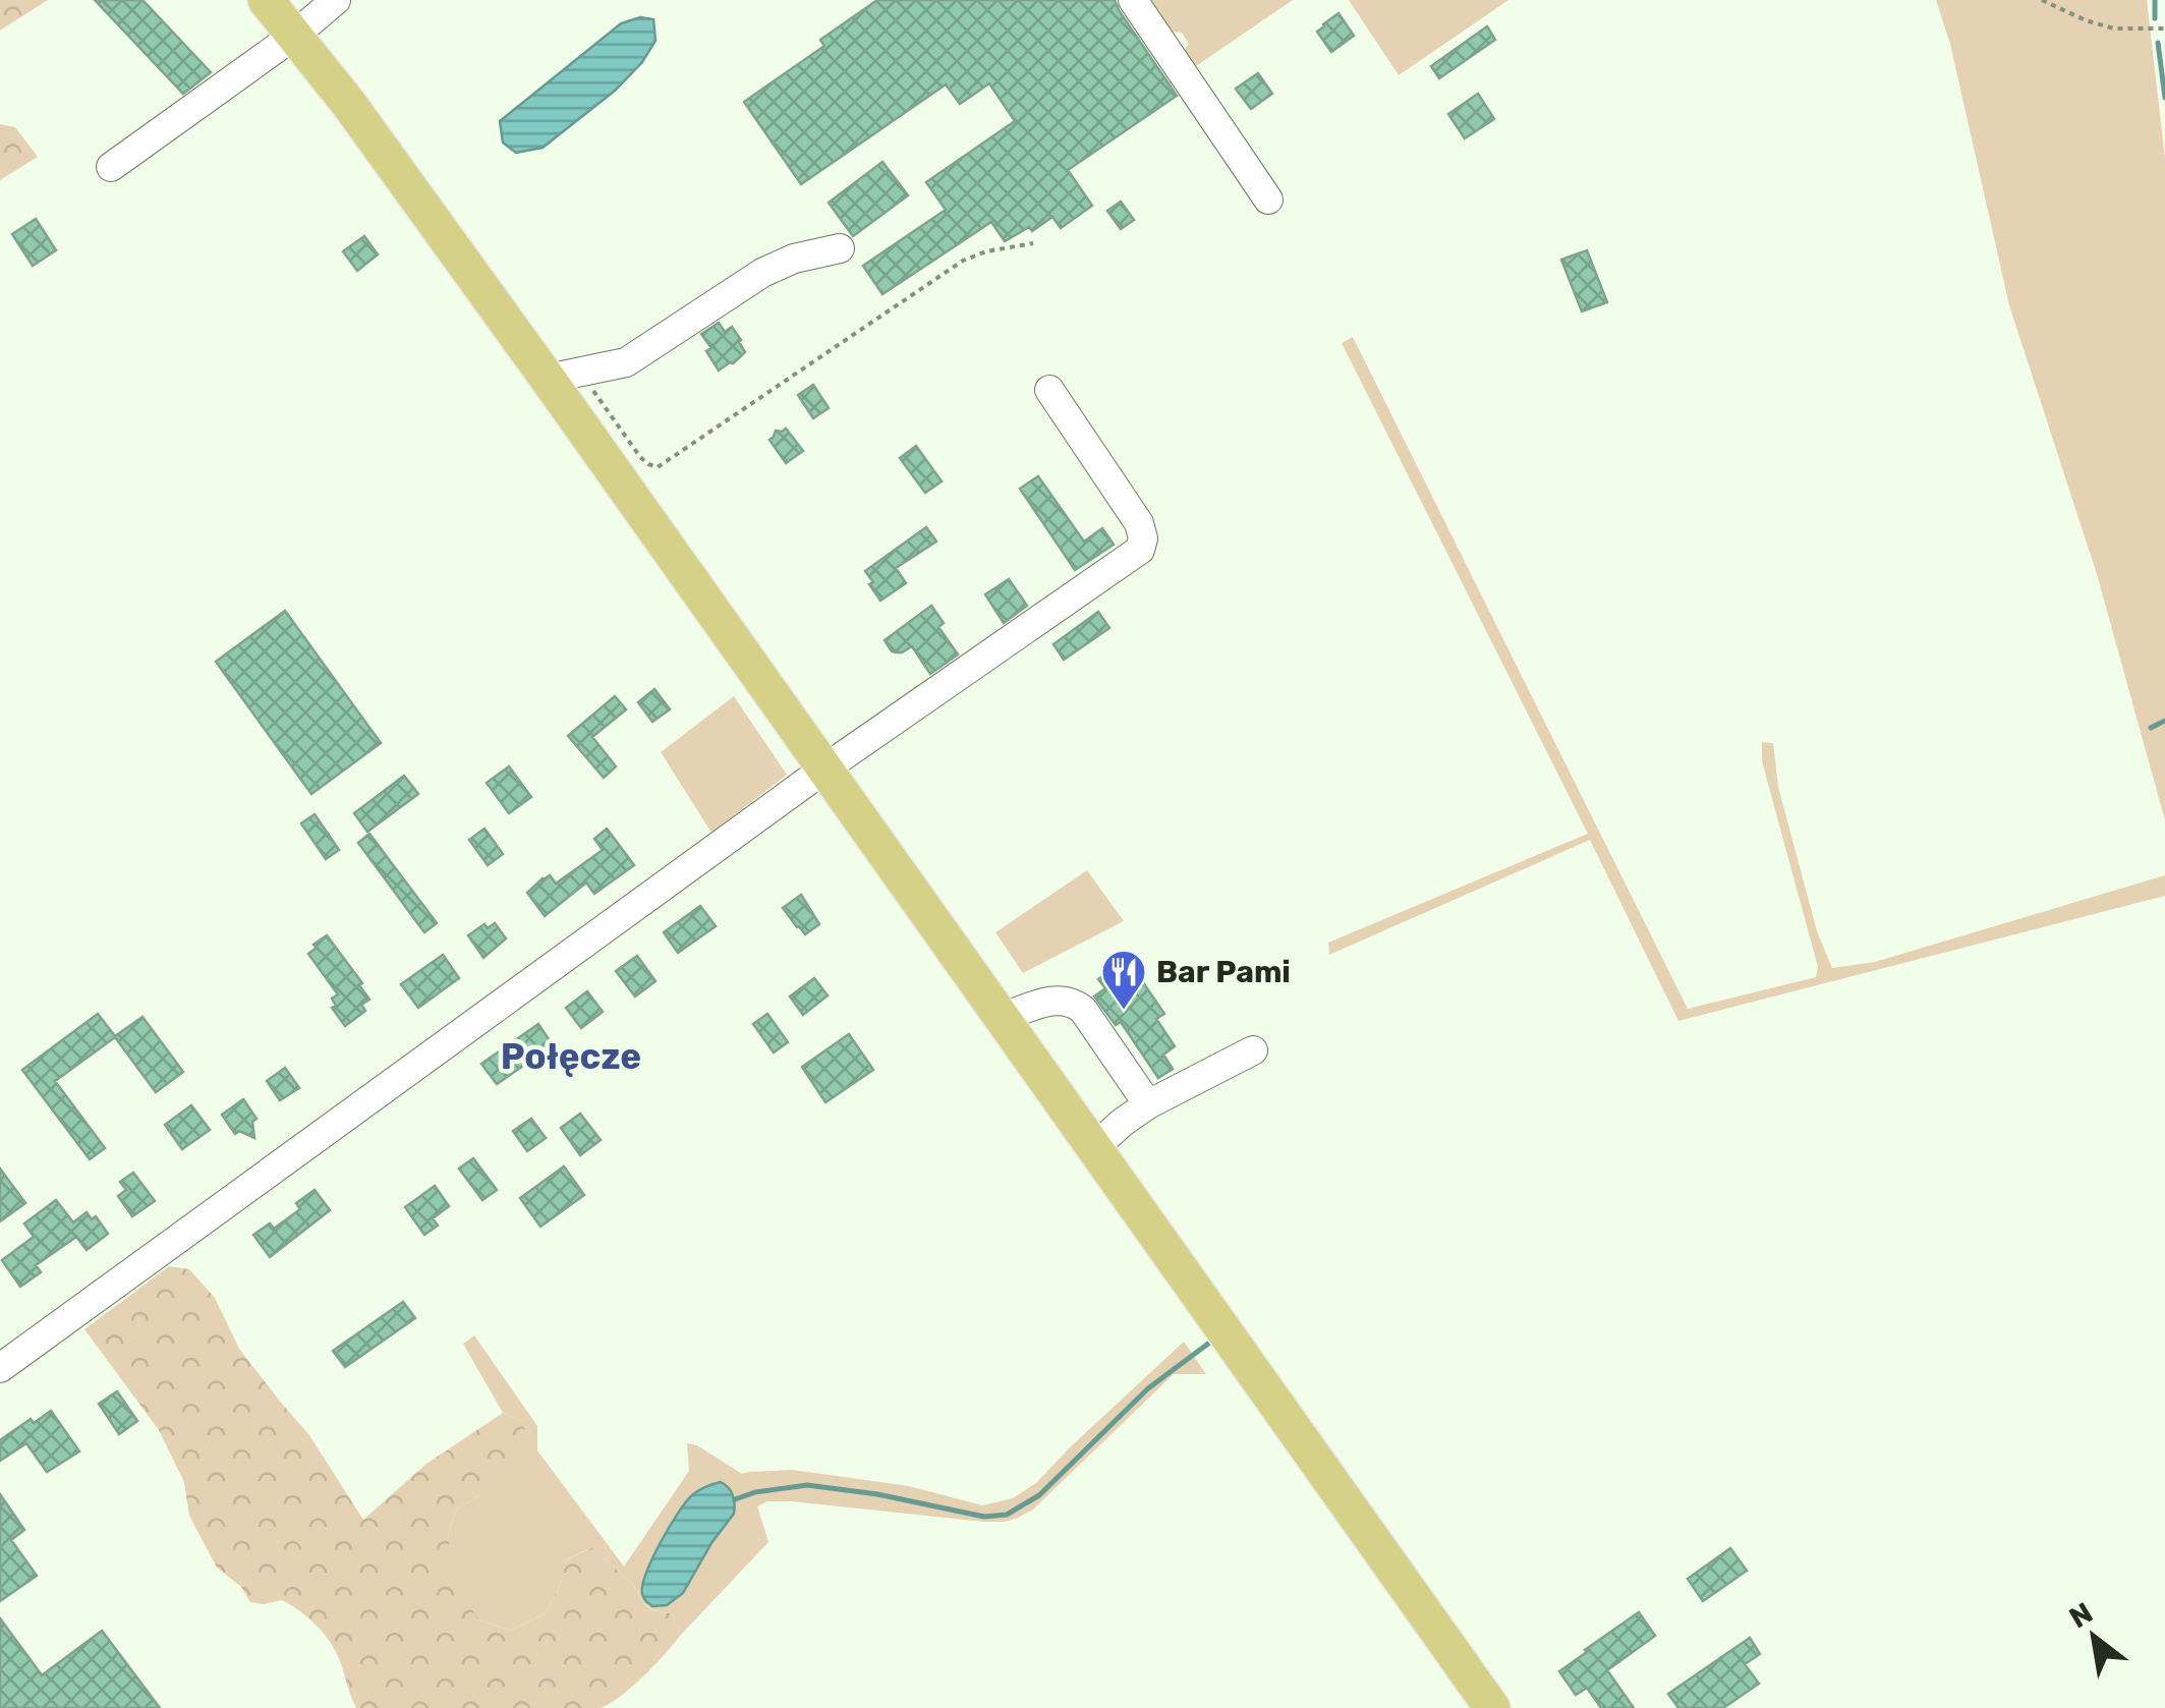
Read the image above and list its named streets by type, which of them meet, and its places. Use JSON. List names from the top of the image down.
{
  "districts": ["Połęcze"],
  "places": {
    "restaurant": ["Bar Pami"]
  },
  "north": "top left"
}
